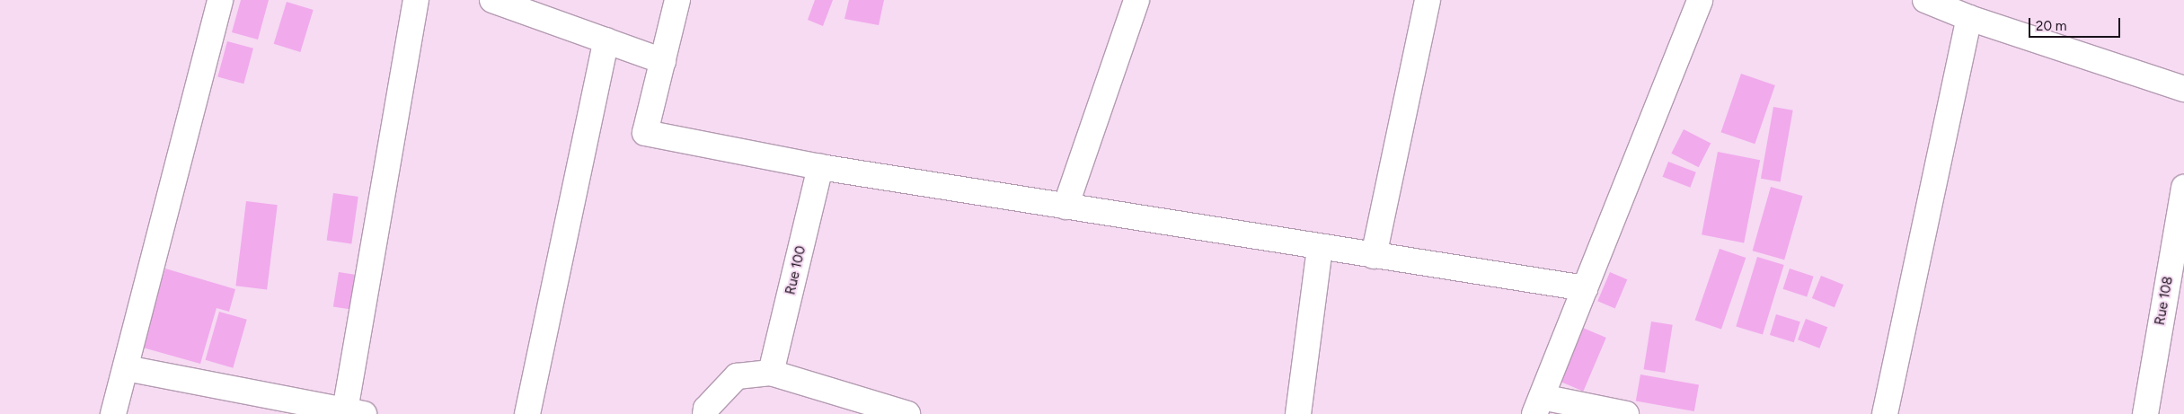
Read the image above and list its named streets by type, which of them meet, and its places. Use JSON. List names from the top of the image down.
{
  "streets": {
    "street": ["Rue 100", "Rue 108"]
  },
  "scale_bar": "20 m"
}
